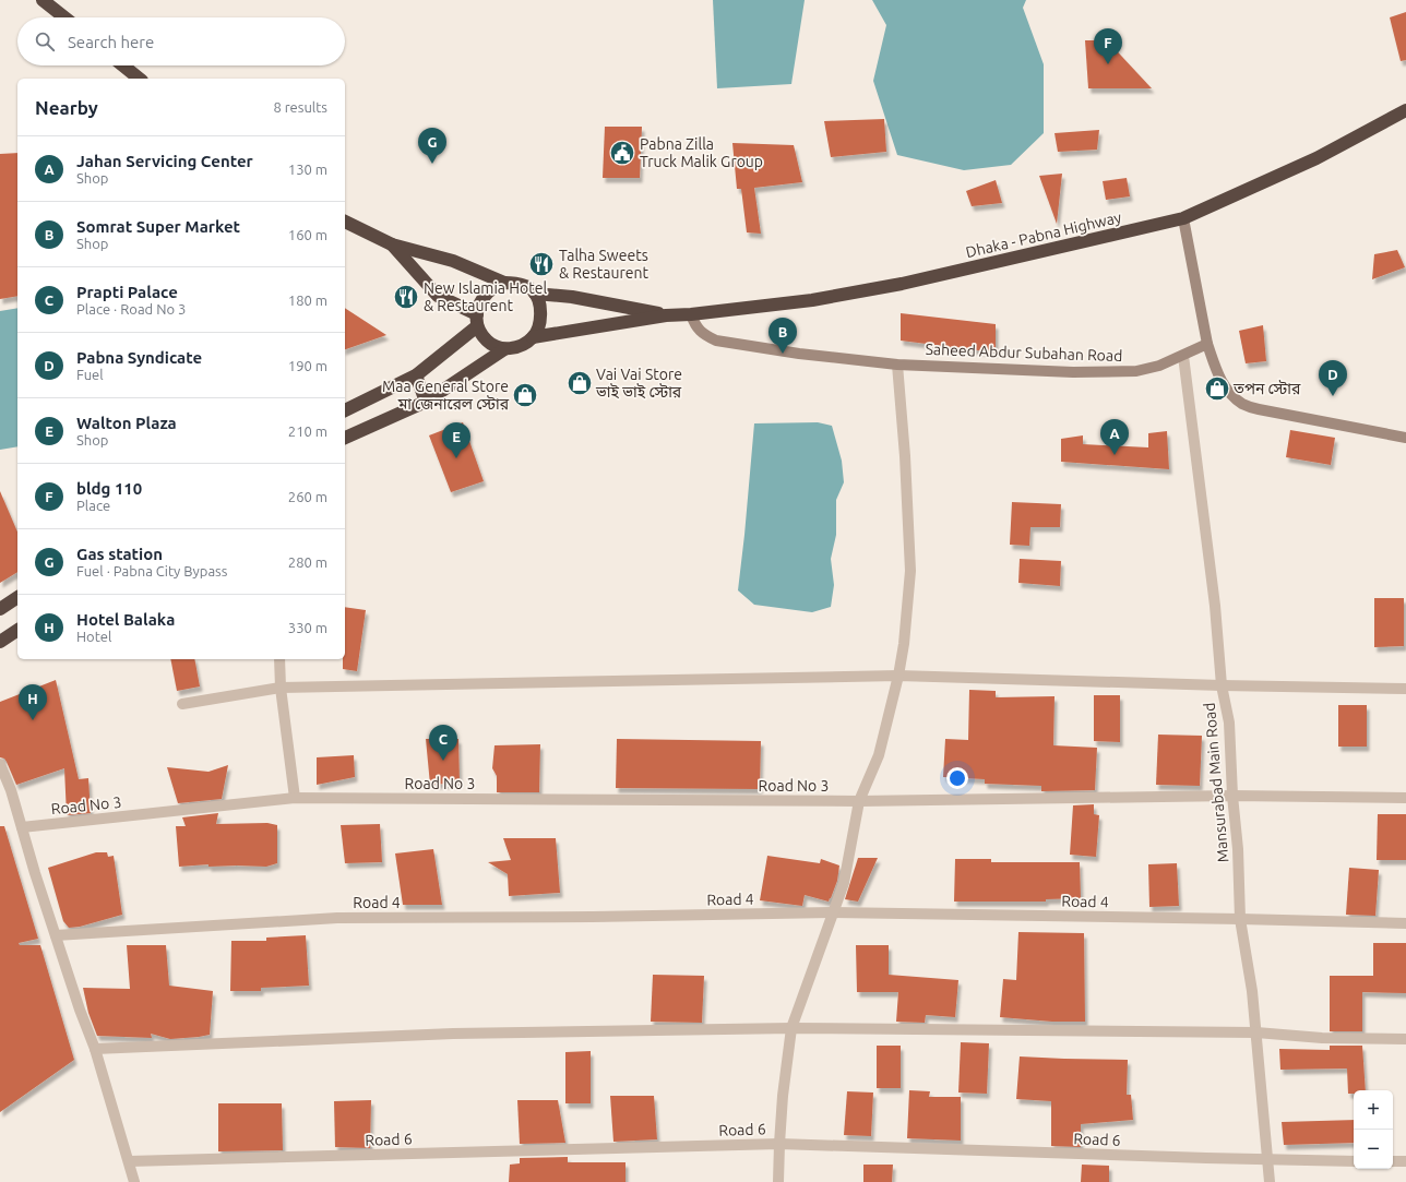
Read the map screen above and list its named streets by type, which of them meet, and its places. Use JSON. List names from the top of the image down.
{
  "streets": {
    "highway": ["Dhaka - Pabna Highway"],
    "street": [
      "Saheed Abdur Subahan Road",
      "Mansurabad Main Road",
      "Road No 3",
      "Road 4",
      "Road 6"
    ]
  },
  "crossings": [
    ["Dhaka - Pabna Highway", "Saheed Abdur Subahan Road"],
    ["Saheed Abdur Subahan Road", "Mansurabad Main Road"],
    ["Mansurabad Main Road", "Road No 3"],
    ["Mansurabad Main Road", "Road 4"],
    ["Mansurabad Main Road", "Road 6"]
  ],
  "places": {
    "public building": ["Pabna Zilla Truck Malik Group"],
    "restaurant": ["Talha Sweets & Restaurent", "New Islamia Hotel & Restaurent"],
    "shop": ["Vai Vai Store ভাই ভাই স্টোর", "তপন স্টোর", "Maa General Store মা জেনারেল স্টোর"]
  },
  "page": {
    "search": "Search here",
    "pins": [
      "F",
      "G",
      "B",
      "D",
      "A",
      "E",
      "H",
      "C"
    ],
    "heading": ["Nearby", "8 results"],
    "list": [
      {
        "mark": "A",
        "name": "Jahan Servicing Center",
        "note": "Shop",
        "value": "130 m"
      },
      {
        "mark": "B",
        "name": "Somrat Super Market",
        "note": "Shop",
        "value": "160 m"
      },
      {
        "mark": "C",
        "name": "Prapti Palace",
        "note": "Place · Road No 3",
        "value": "180 m"
      },
      {
        "mark": "D",
        "name": "Pabna Syndicate",
        "note": "Fuel",
        "value": "190 m"
      },
      {
        "mark": "E",
        "name": "Walton Plaza",
        "note": "Shop",
        "value": "210 m"
      },
      {
        "mark": "F",
        "name": "bldg 110",
        "note": "Place",
        "value": "260 m"
      },
      {
        "mark": "G",
        "name": "Gas station",
        "note": "Fuel · Pabna City Bypass",
        "value": "280 m"
      },
      {
        "mark": "H",
        "name": "Hotel Balaka",
        "note": "Hotel",
        "value": "330 m"
      }
    ],
    "map_buttons": ["+", "−"]
  }
}
